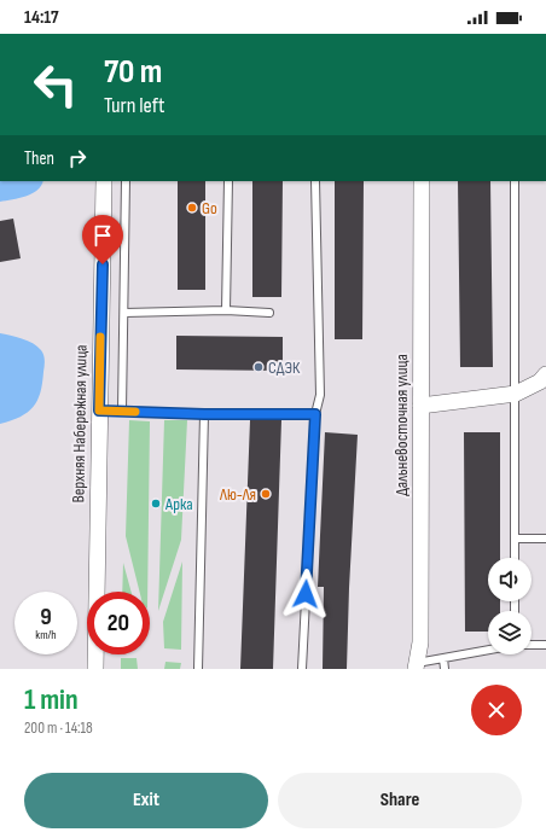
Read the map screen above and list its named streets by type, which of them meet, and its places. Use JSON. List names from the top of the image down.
{
  "streets": {
    "street": ["Верхняя Набережная улица", "Дальневосточная улица"]
  },
  "places": [
    "Go",
    "СДЭК",
    "Лю-Ля",
    "Арка"
  ],
  "page": {
    "status": "14:17",
    "turn": ["70 m", "Turn left"],
    "then": "Then",
    "speed": "9 km/h",
    "limit": "20",
    "heading": ["1 min", "200 m · 14:18"],
    "buttons": ["Exit", "Share"]
  }
}
